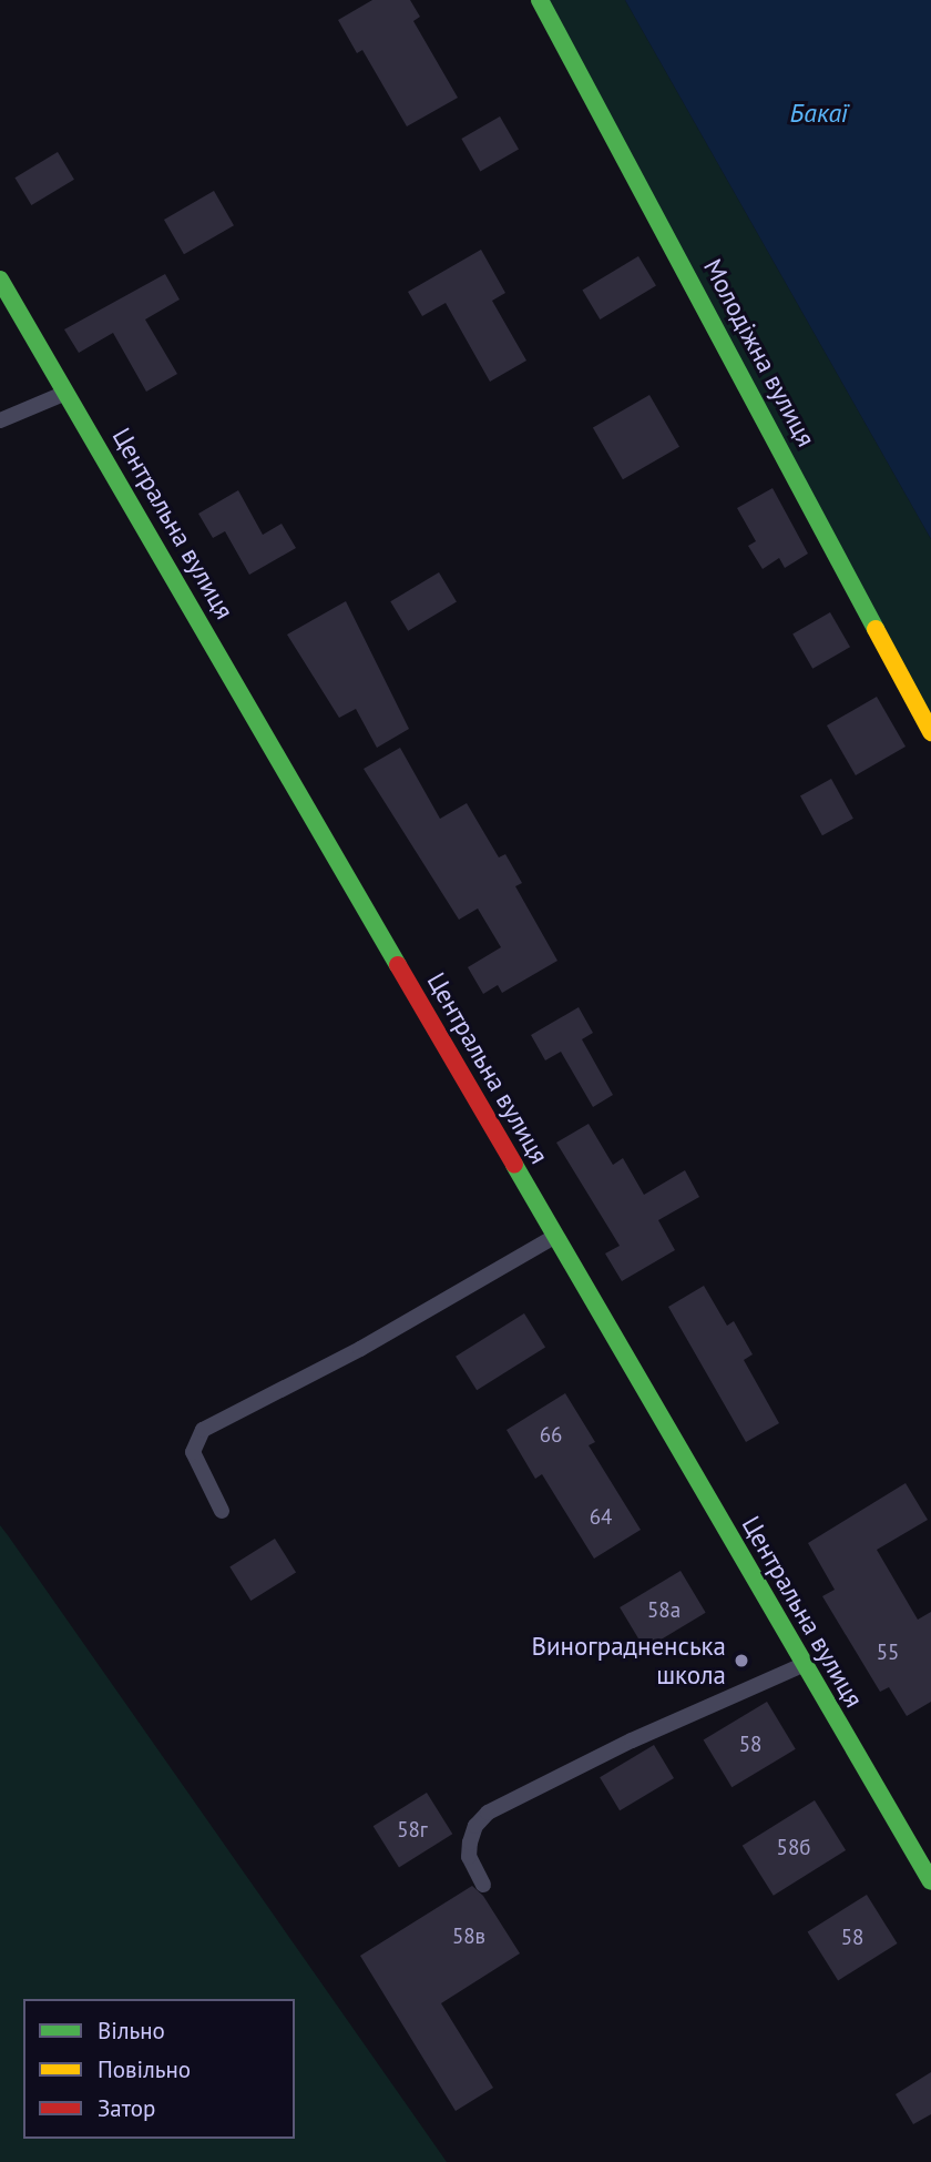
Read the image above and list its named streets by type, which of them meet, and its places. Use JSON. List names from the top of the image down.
{
  "streets": {
    "street": ["Молодіжна вулиця", "Центральна вулиця"]
  },
  "water": ["Бакаї"],
  "places": ["Виноградненська школа"],
  "house_numbers": [
    "66",
    "64",
    "58а",
    "55",
    "58",
    "58г",
    "58б",
    "58в",
    "58"
  ],
  "legend": ["Вільно", "Повільно", "Затор"]
}
